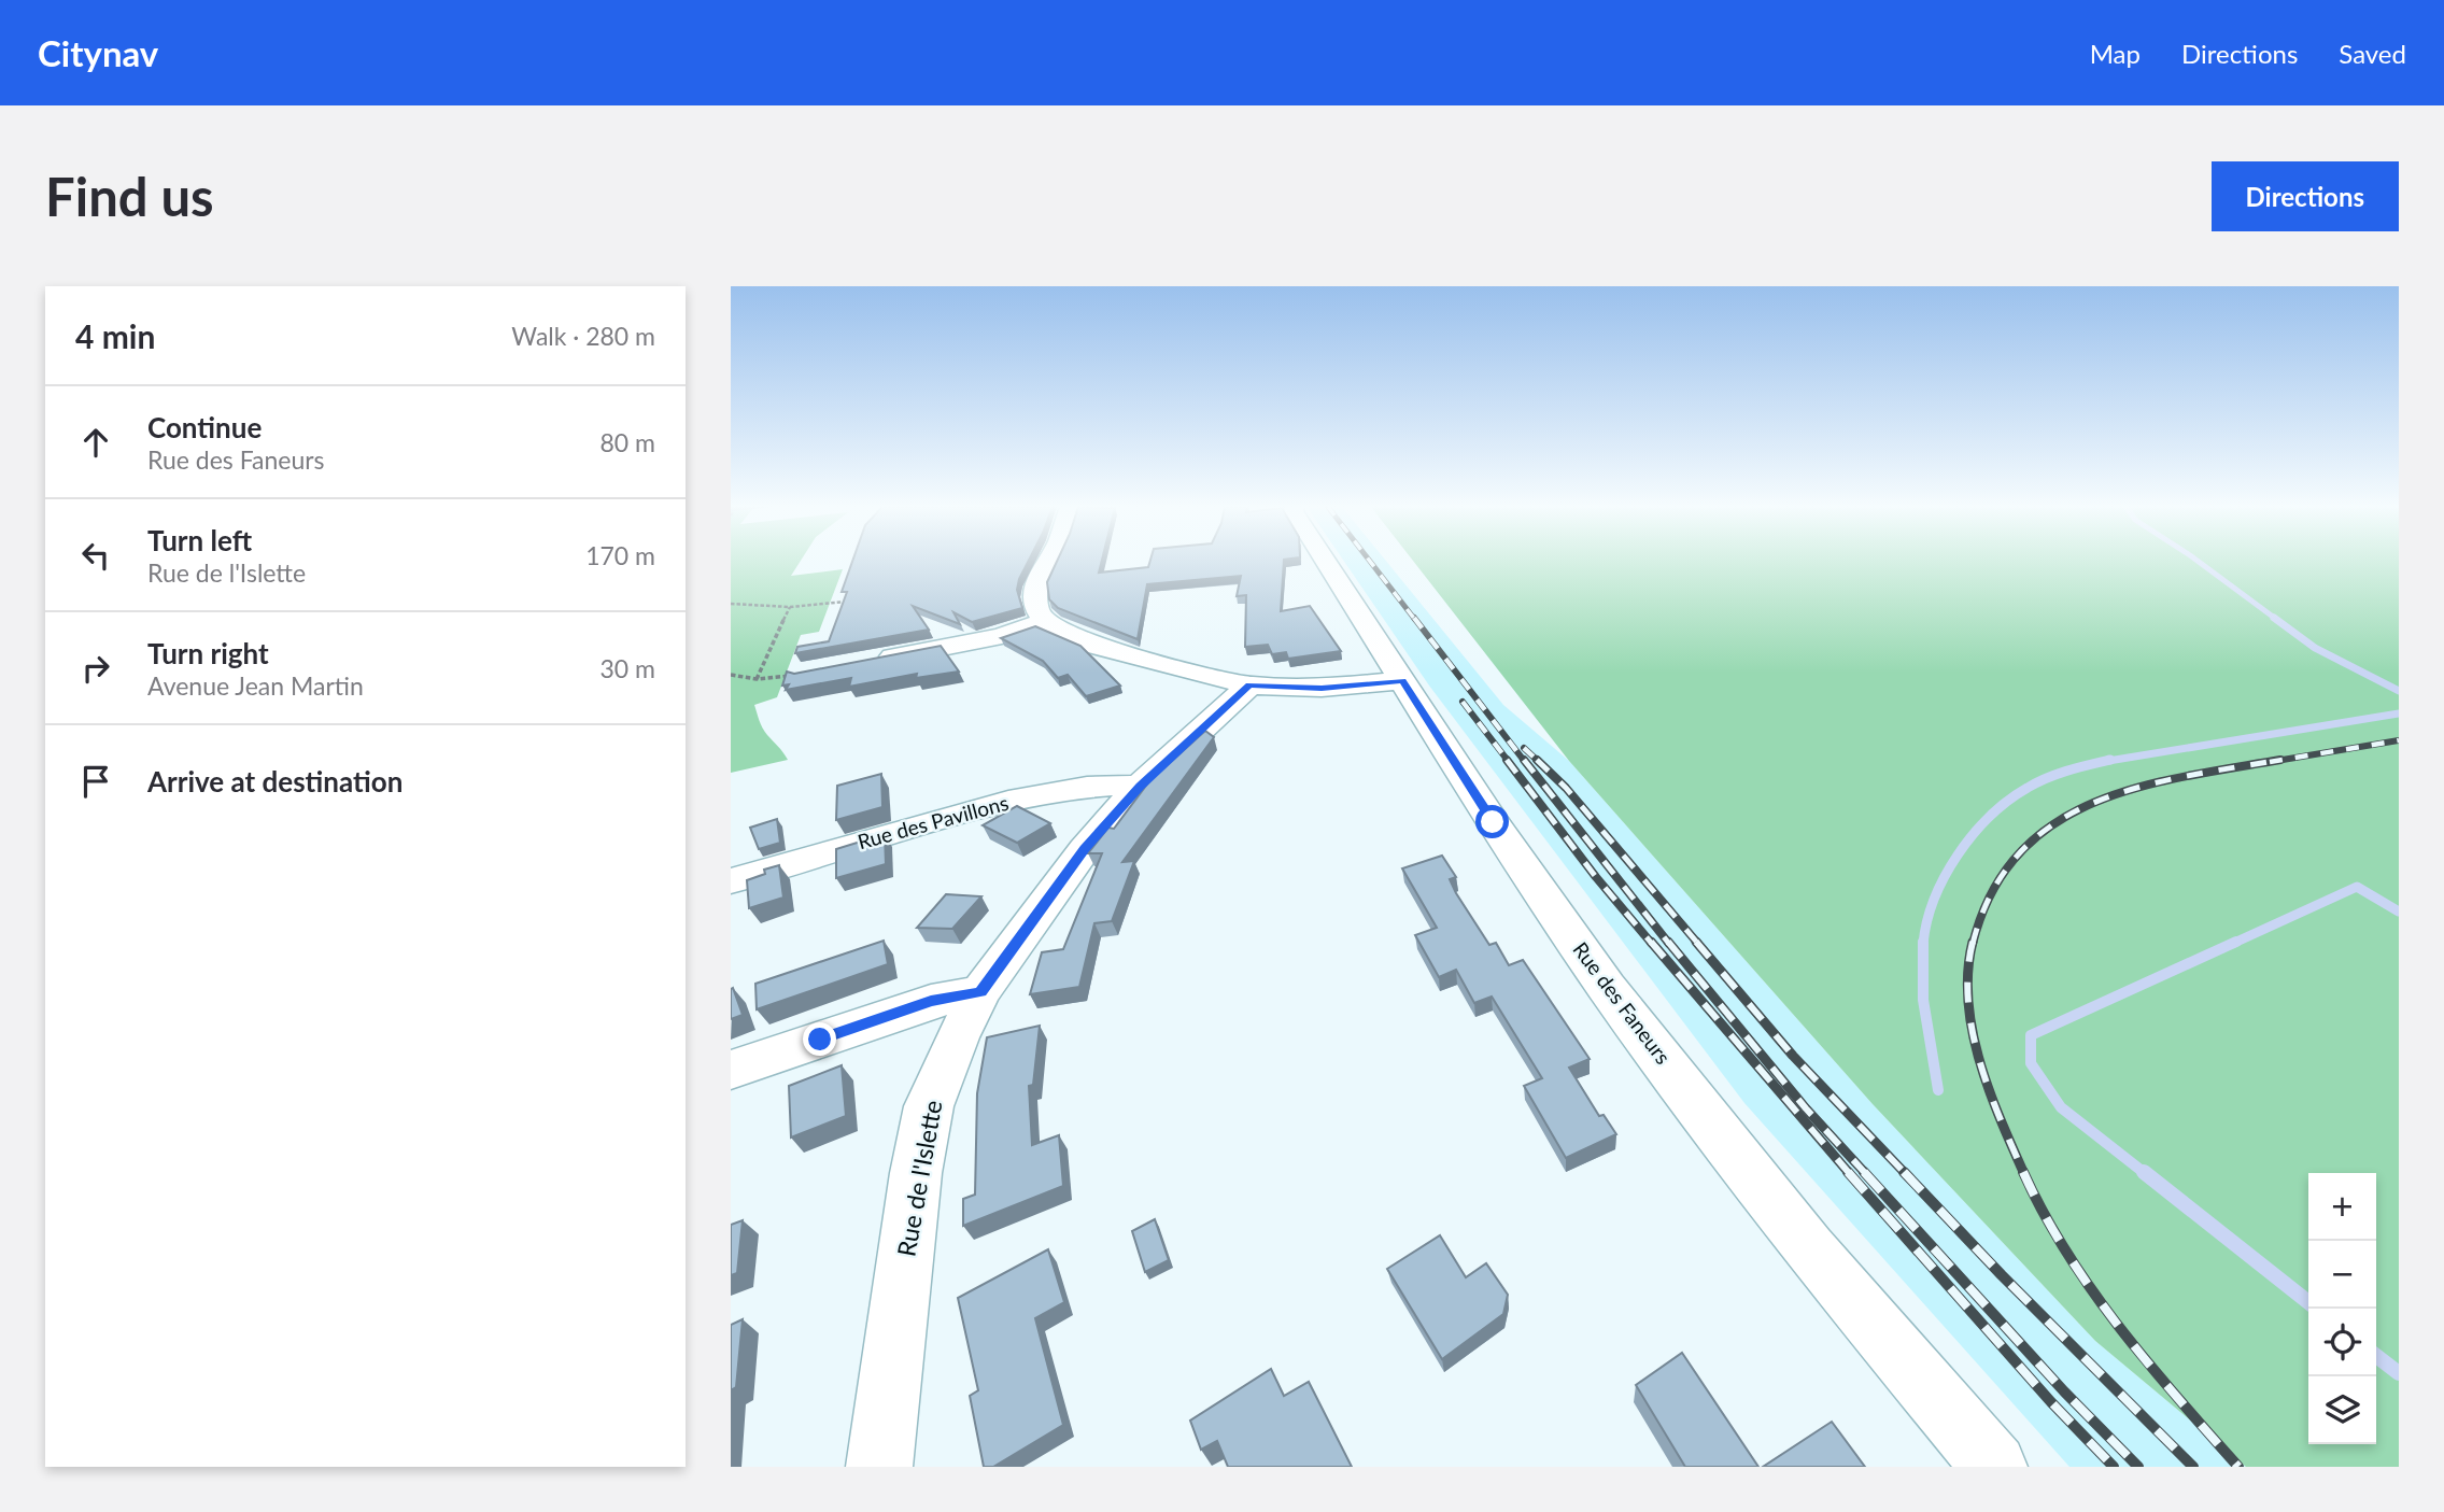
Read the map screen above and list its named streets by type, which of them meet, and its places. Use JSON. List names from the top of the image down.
{
  "streets": {
    "street": ["Rue des Pavillons", "Rue des Faneurs", "Rue de l'Islette"]
  },
  "crossings": [
    ["Rue des Pavillons", "Rue de l'Islette"]
  ],
  "page": {
    "header": "Citynav",
    "nav": ["Map", "Directions", "Saved"],
    "buttons": "Directions",
    "title": "Find us",
    "heading": ["4 min", "Walk · 280 m"],
    "list": [
      ["Continue", "Rue des Faneurs", "80 m"],
      ["Turn left", "Rue de l'Islette", "170 m"],
      ["Turn right", "Avenue Jean Martin", "30 m"],
      "Arrive at destination"
    ],
    "map_buttons": ["+", "−"]
  }
}
